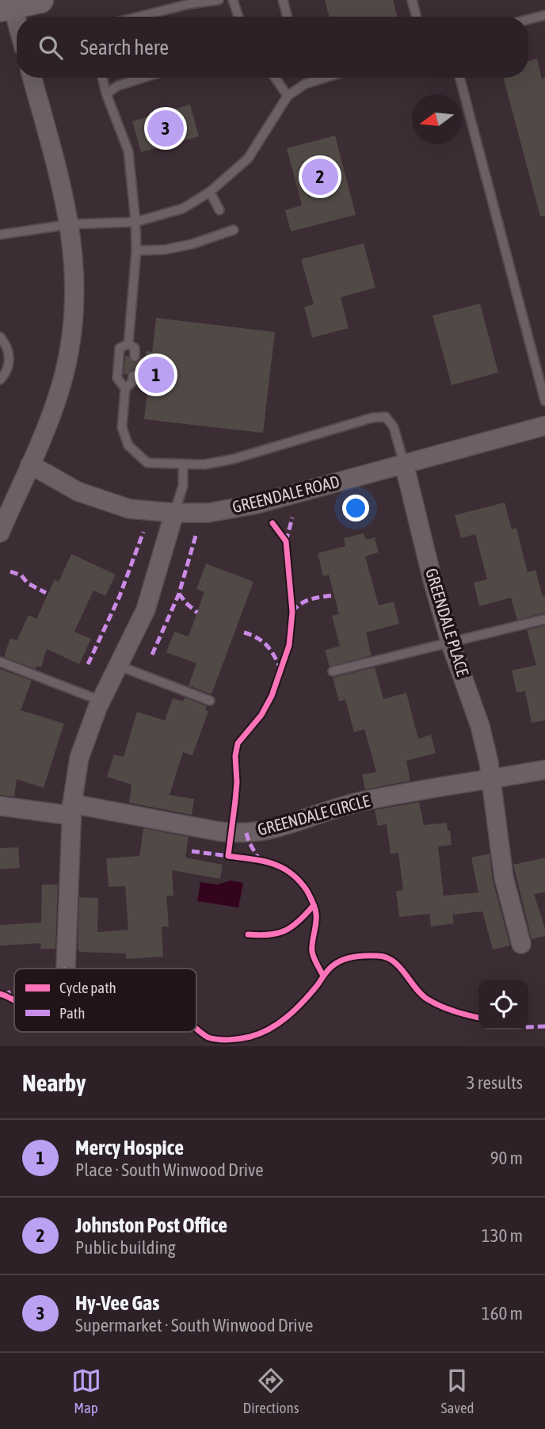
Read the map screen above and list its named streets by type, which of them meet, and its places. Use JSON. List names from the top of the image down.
{
  "streets": {
    "street": ["GREENDALE ROAD", "GREENDALE PLACE", "GREENDALE CIRCLE"]
  },
  "crossings": [
    ["GREENDALE ROAD", "GREENDALE PLACE"],
    ["GREENDALE PLACE", "GREENDALE CIRCLE"]
  ],
  "legend": ["Cycle path", "Path"],
  "north": "left",
  "page": {
    "search": "Search here",
    "pins": ["3", "2", "1"],
    "heading": ["Nearby", "3 results"],
    "list": [
      {
        "mark": "1",
        "name": "Mercy Hospice",
        "note": "Place · South Winwood Drive",
        "value": "90 m"
      },
      {
        "mark": "2",
        "name": "Johnston Post Office",
        "note": "Public building",
        "value": "130 m"
      },
      {
        "mark": "3",
        "name": "Hy-Vee Gas",
        "note": "Supermarket · South Winwood Drive",
        "value": "160 m"
      }
    ],
    "nav": ["Map", "Directions", "Saved"]
  }
}
